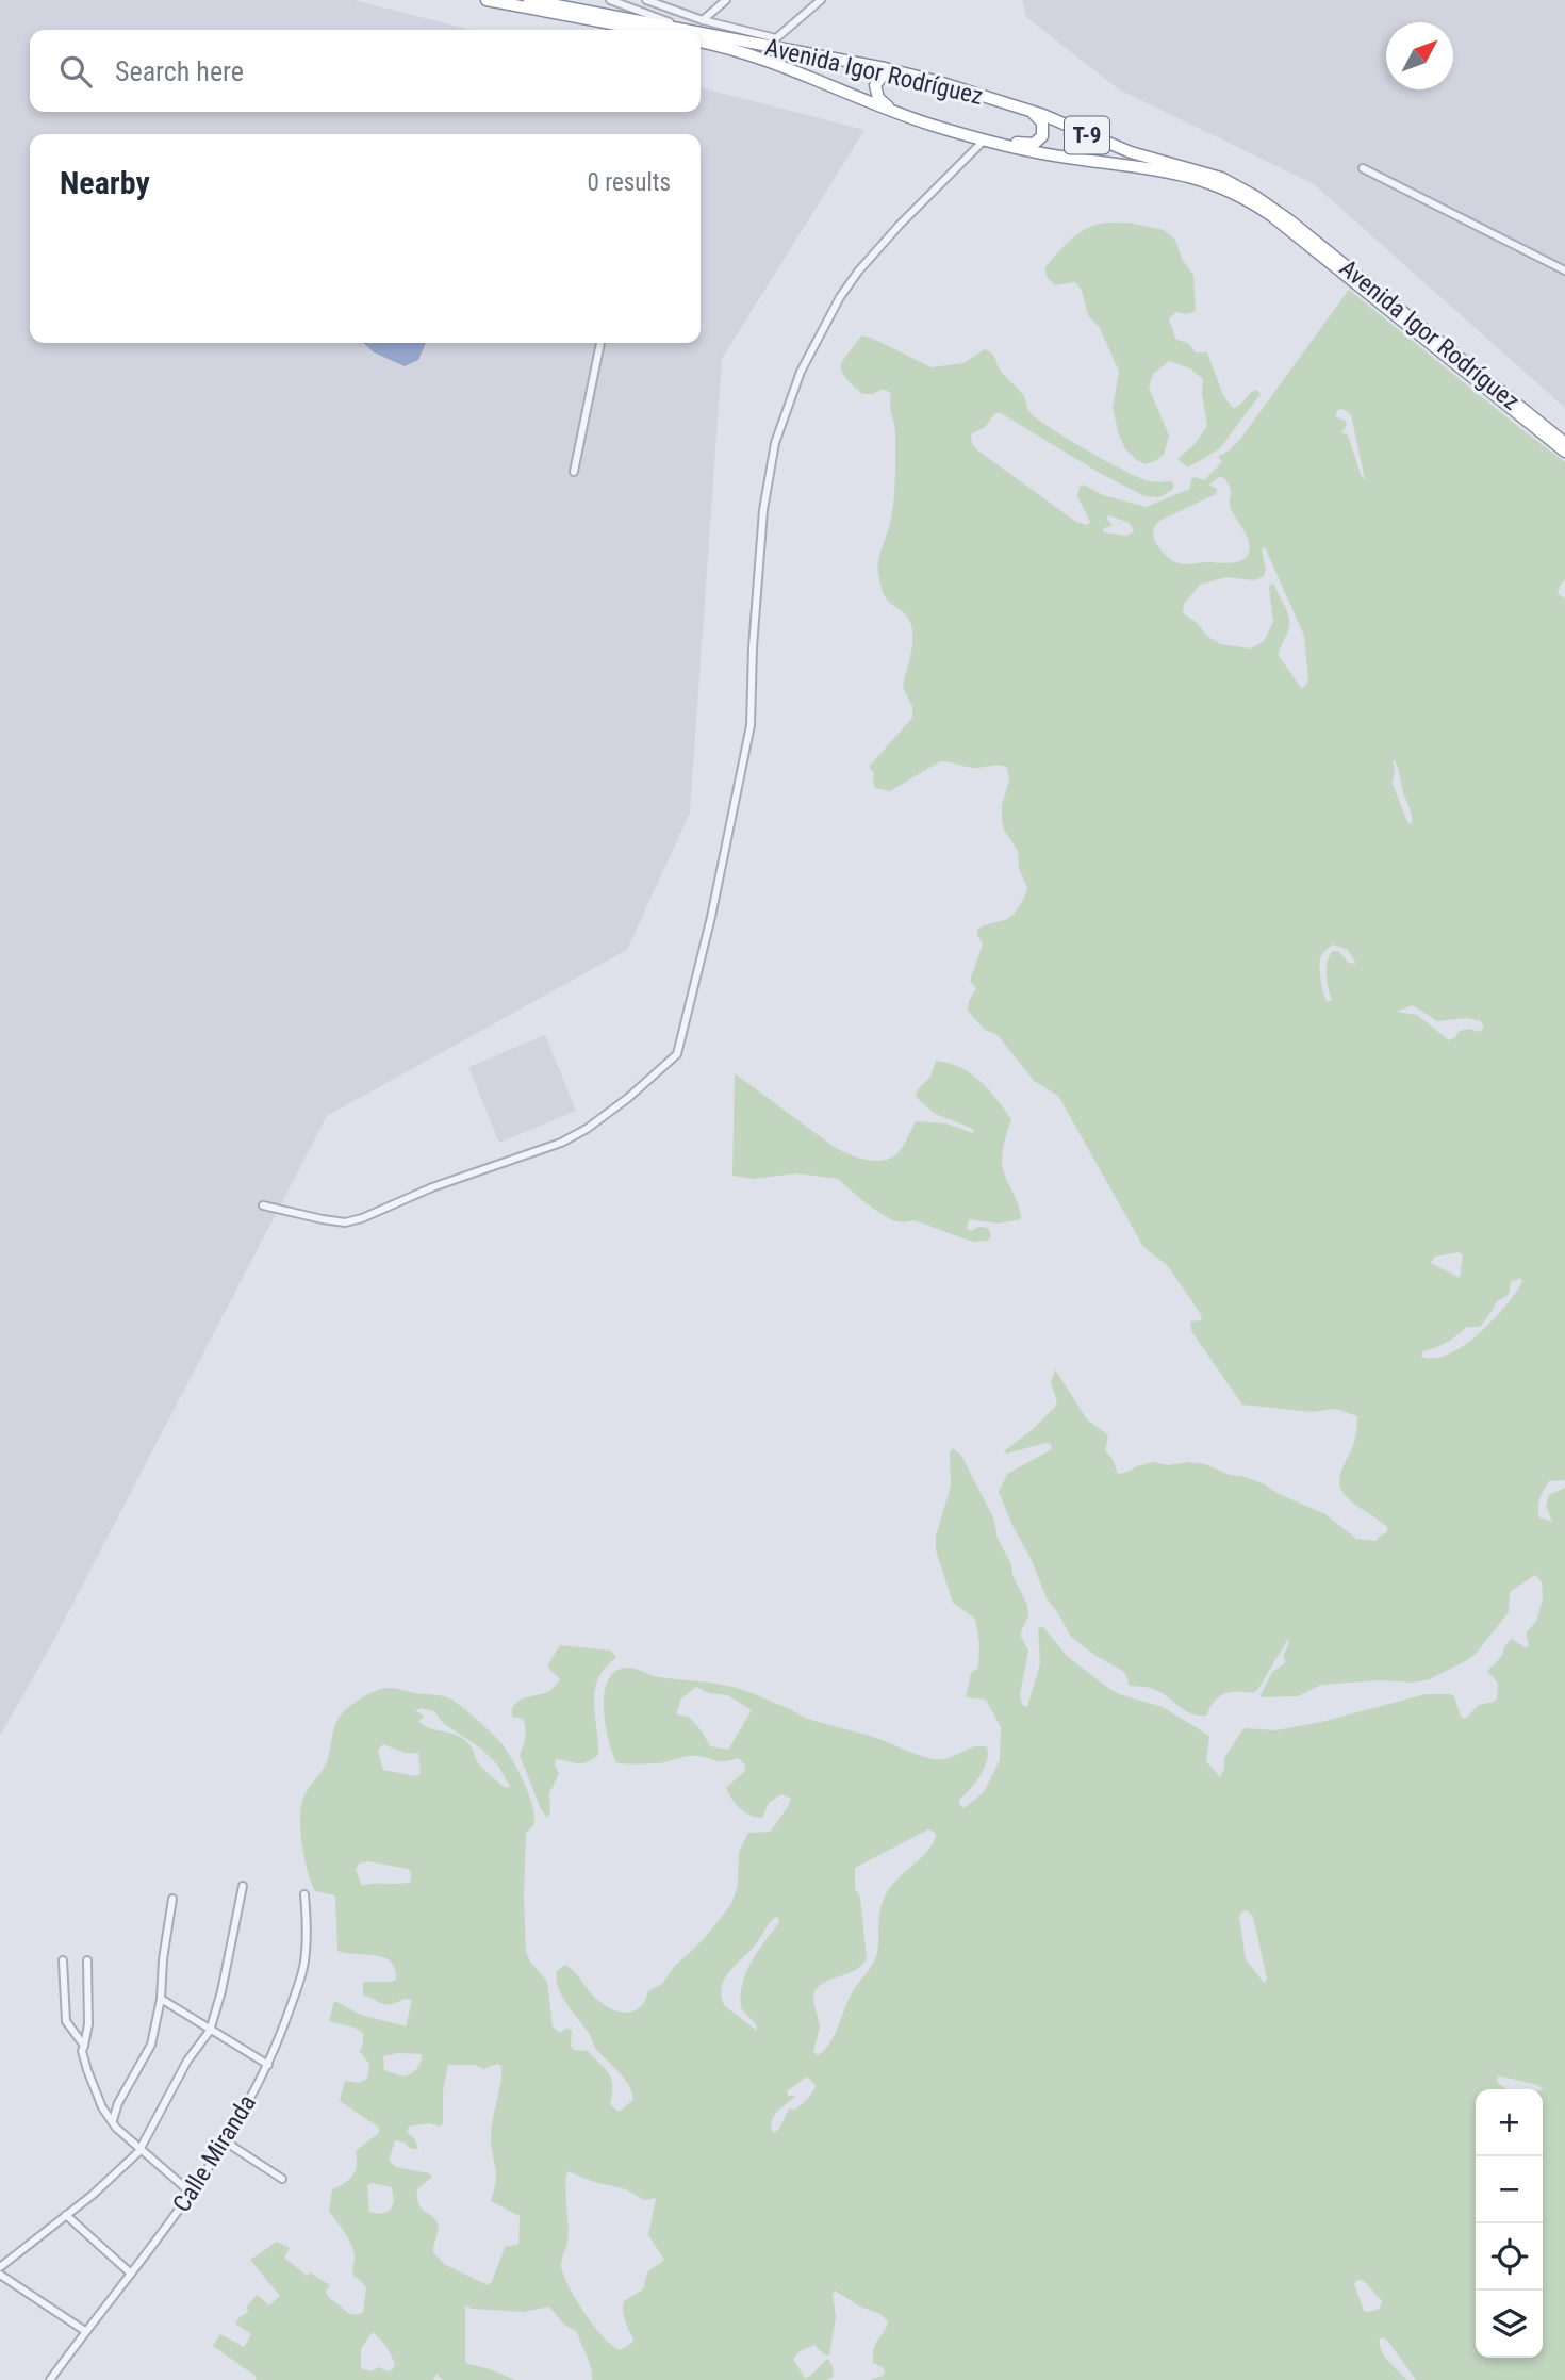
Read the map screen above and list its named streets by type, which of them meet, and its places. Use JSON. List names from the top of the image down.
{
  "streets": {
    "highway": ["Avenida Igor Rodríguez", "T-9"],
    "street": ["Calle Miranda"]
  },
  "crossings": [
    ["Avenida Igor Rodríguez", "T-9"]
  ],
  "north": "top right",
  "page": {
    "search": "Search here",
    "heading": ["Nearby", "0 results"],
    "map_buttons": ["+", "−"]
  }
}
